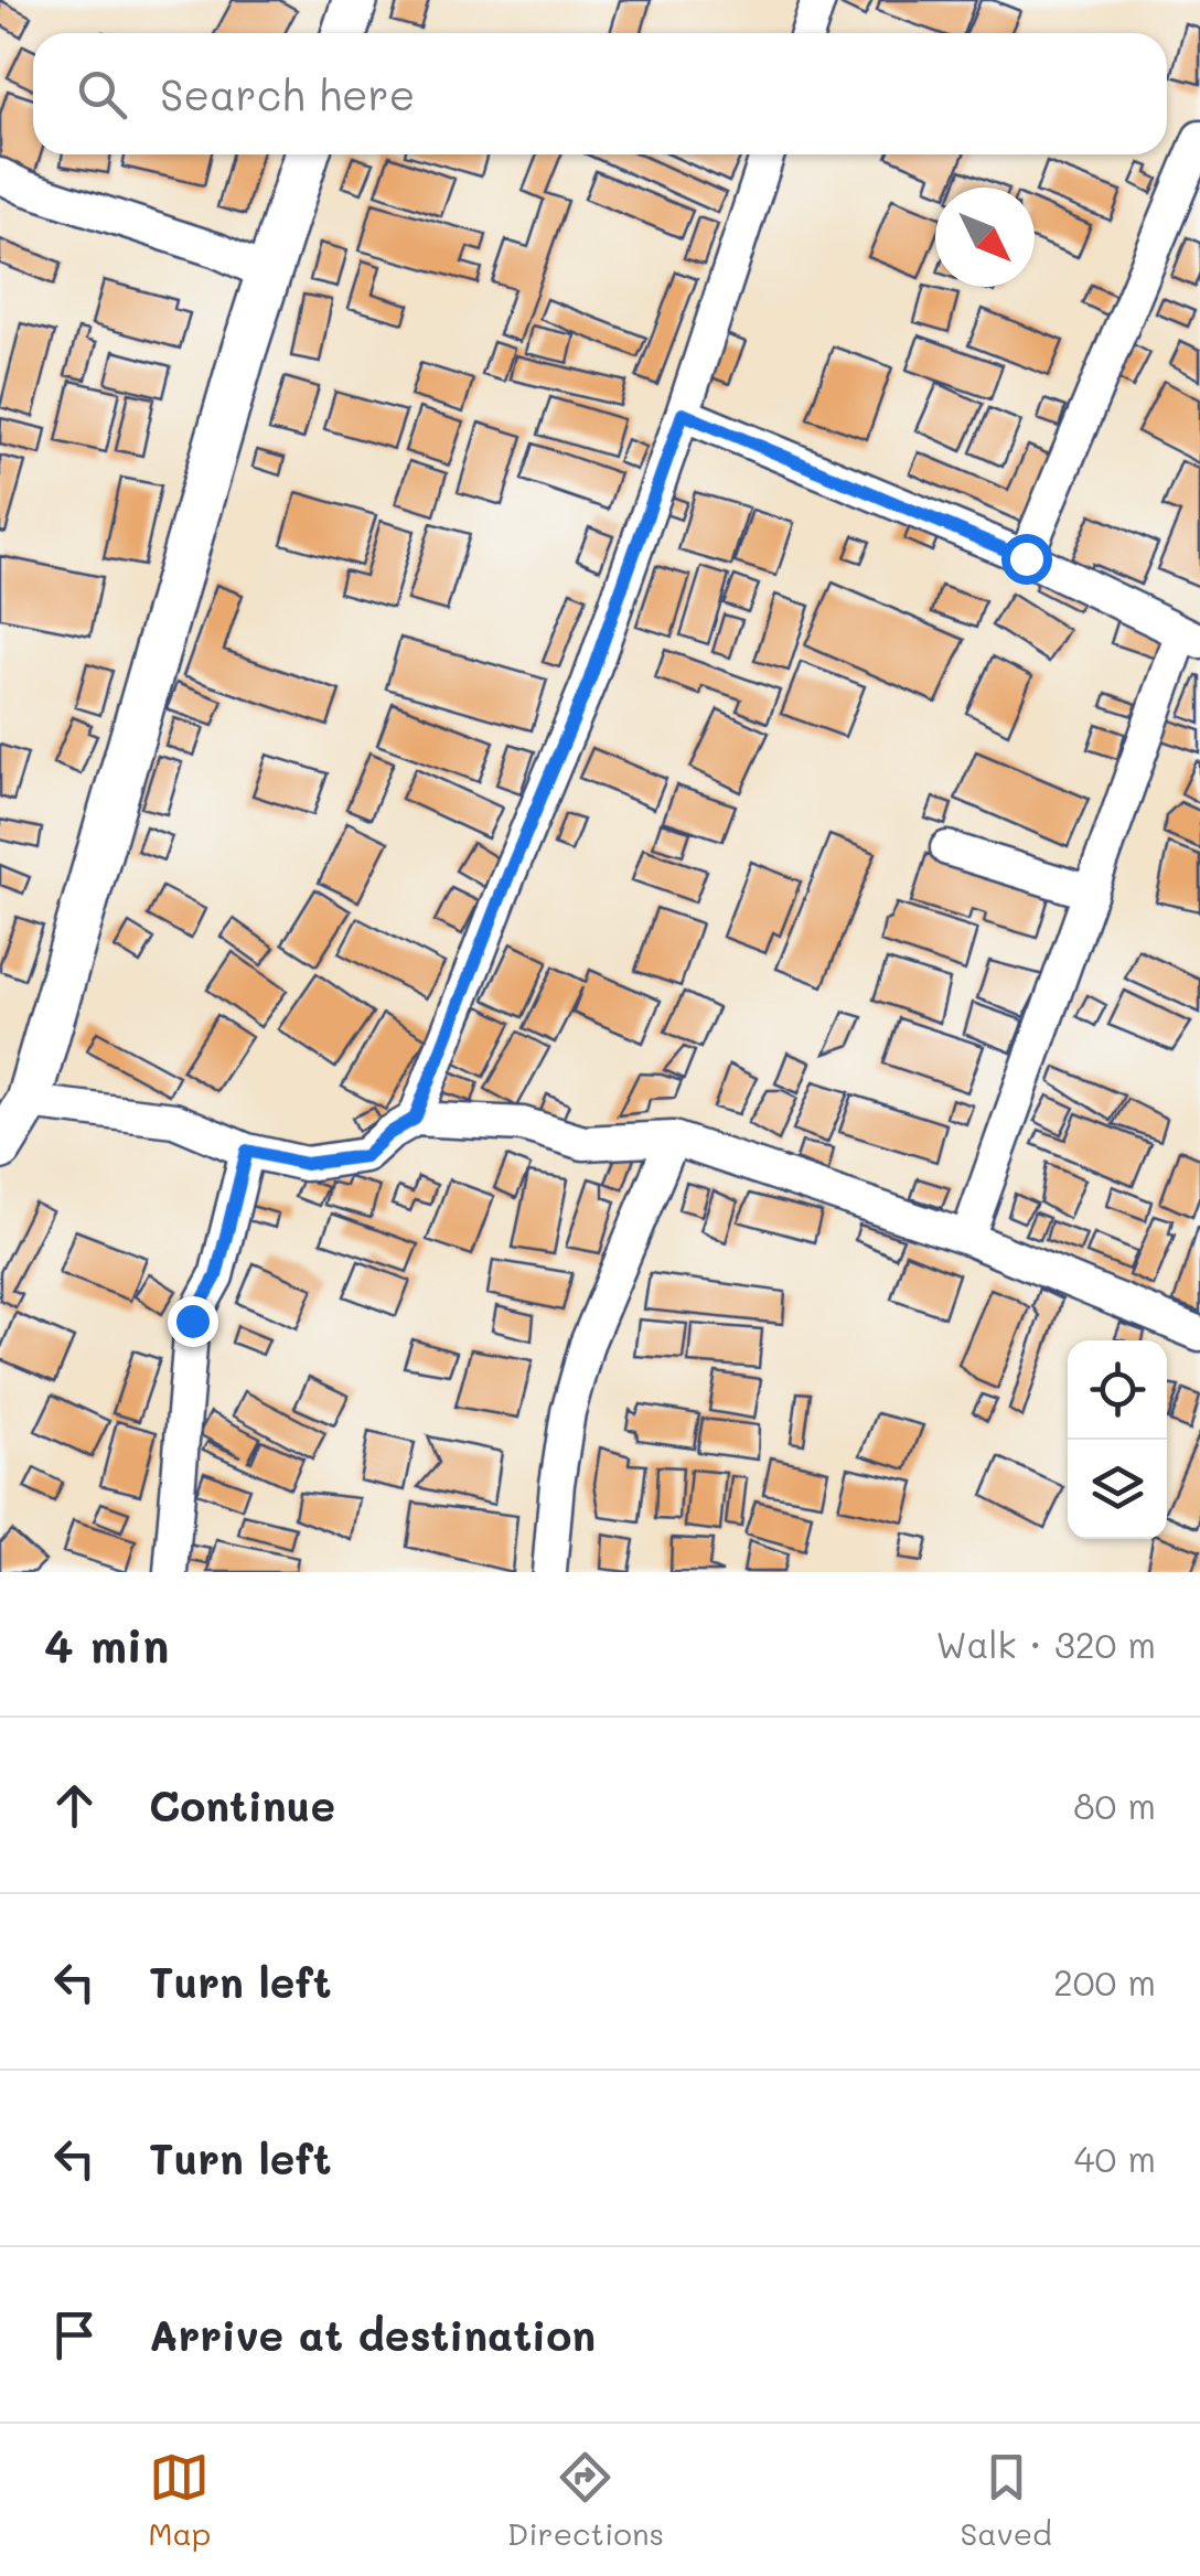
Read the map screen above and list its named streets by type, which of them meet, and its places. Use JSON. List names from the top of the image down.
{
  "north": "bottom right",
  "page": {
    "search": "Search here",
    "heading": ["4 min", "Walk · 320 m"],
    "list": [
      ["Continue", "80 m"],
      ["Turn left", "200 m"],
      ["Turn left", "40 m"],
      "Arrive at destination"
    ],
    "nav": ["Map", "Directions", "Saved"]
  }
}
